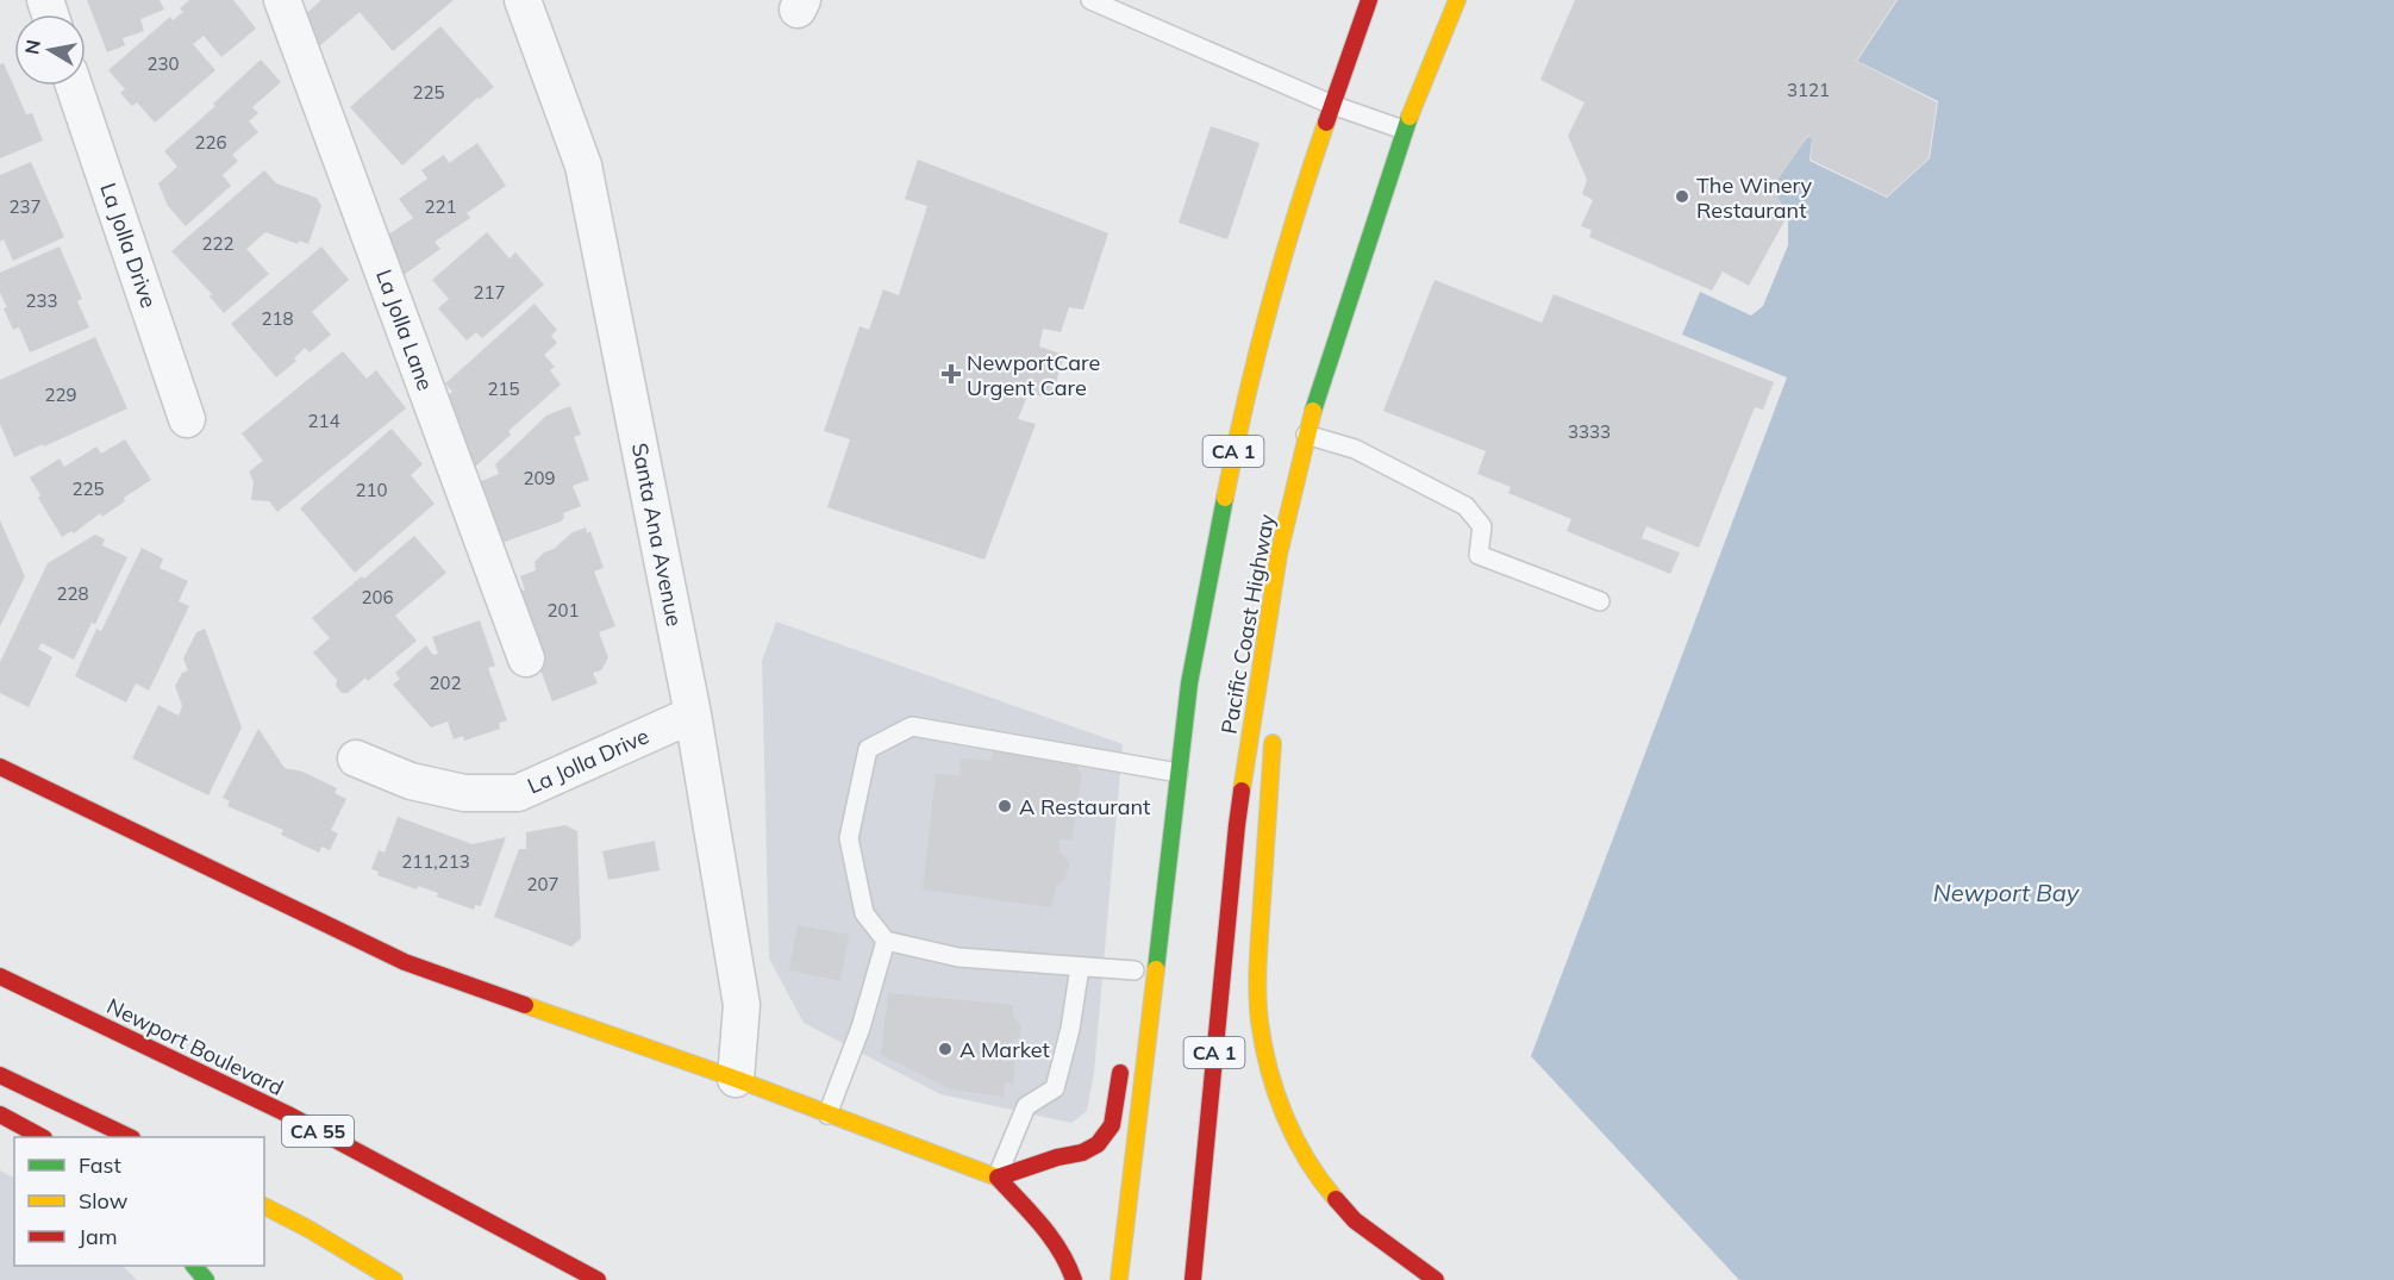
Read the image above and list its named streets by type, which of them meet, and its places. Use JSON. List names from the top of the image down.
{
  "streets": {
    "main road": [
      "CA 1",
      "Pacific Coast Highway",
      "Newport Boulevard",
      "CA 55"
    ],
    "street": ["La Jolla Drive", "La Jolla Lane", "Santa Ana Avenue"]
  },
  "crossings": [
    ["La Jolla Drive", "Santa Ana Avenue"]
  ],
  "water": ["Newport Bay"],
  "places": {
    "other": ["The Winery Restaurant", "A Restaurant", "A Market"],
    "health": ["NewportCare Urgent Care"]
  },
  "house_numbers": [
    "230",
    "3121",
    "225",
    "226",
    "237",
    "221",
    "222",
    "217",
    "233",
    "218",
    "215",
    "229",
    "214",
    "3333",
    "209",
    "225",
    "210",
    "228",
    "206",
    "201",
    "202",
    "211,213",
    "207"
  ],
  "legend": ["Fast", "Slow", "Jam"],
  "north": "left"
}
